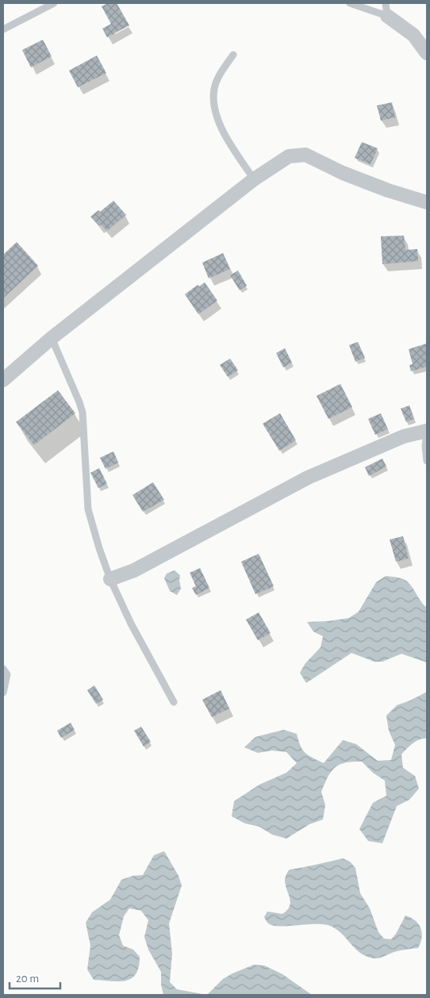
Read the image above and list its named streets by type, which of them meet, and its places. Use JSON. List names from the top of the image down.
{
  "scale_bar": "20 m"
}
